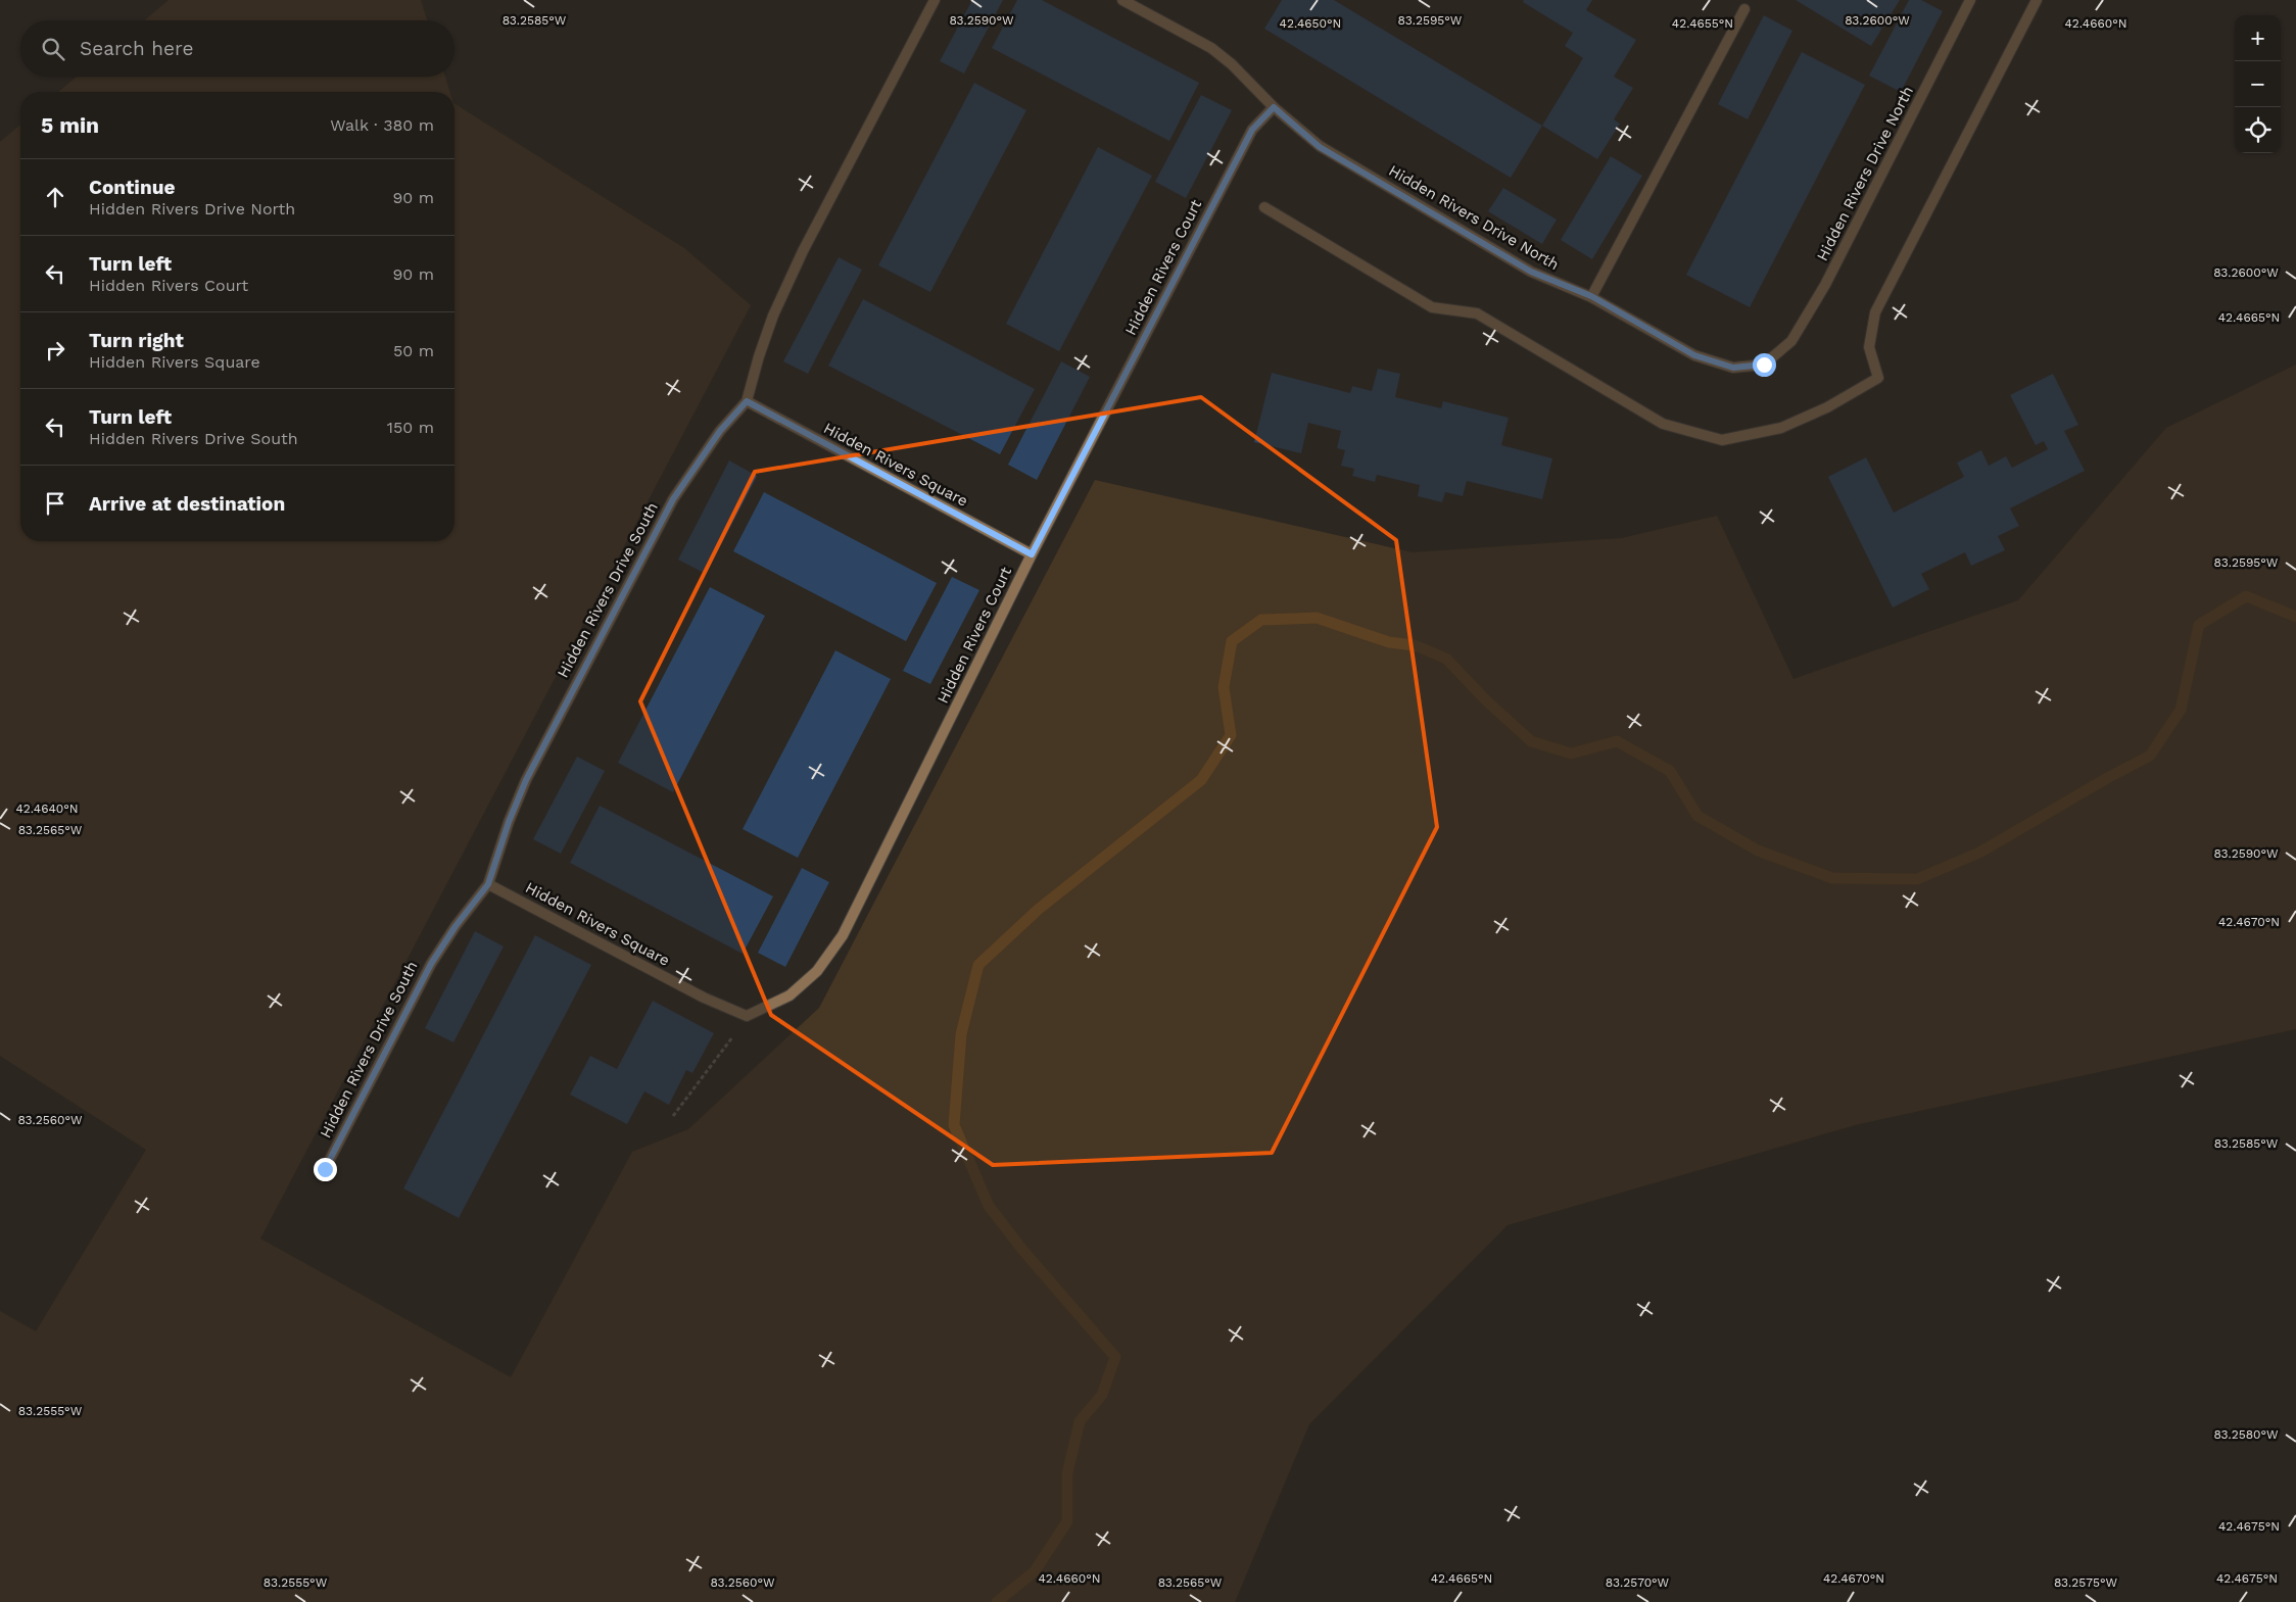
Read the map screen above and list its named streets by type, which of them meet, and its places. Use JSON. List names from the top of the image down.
{
  "streets": {
    "lane": [
      "Hidden Rivers Drive North",
      "Hidden Rivers Court",
      "Hidden Rivers Square",
      "Hidden Rivers Drive South"
    ]
  },
  "crossings": [
    ["Hidden Rivers Drive North", "Hidden Rivers Court"],
    ["Hidden Rivers Court", "Hidden Rivers Square"],
    ["Hidden Rivers Square", "Hidden Rivers Drive South"]
  ],
  "page": {
    "map_buttons": ["+", "−"],
    "search": "Search here",
    "heading": ["5 min", "Walk · 380 m"],
    "list": [
      ["Continue", "Hidden Rivers Drive North", "90 m"],
      ["Turn left", "Hidden Rivers Court", "90 m"],
      ["Turn right", "Hidden Rivers Square", "50 m"],
      ["Turn left", "Hidden Rivers Drive South", "150 m"],
      "Arrive at destination"
    ]
  },
  "coordinates": [
    "83.2590°W",
    "83.2595°W",
    "83.2585°W",
    "83.2600°W",
    "42.4650°N",
    "42.4655°N",
    "42.4660°N",
    "42.4665°N",
    "42.4640°N",
    "83.2565°W",
    "42.4670°N",
    "83.2560°W",
    "83.2555°W",
    "83.2580°W",
    "42.4675°N",
    "83.2570°W",
    "83.2575°W"
  ]
}
